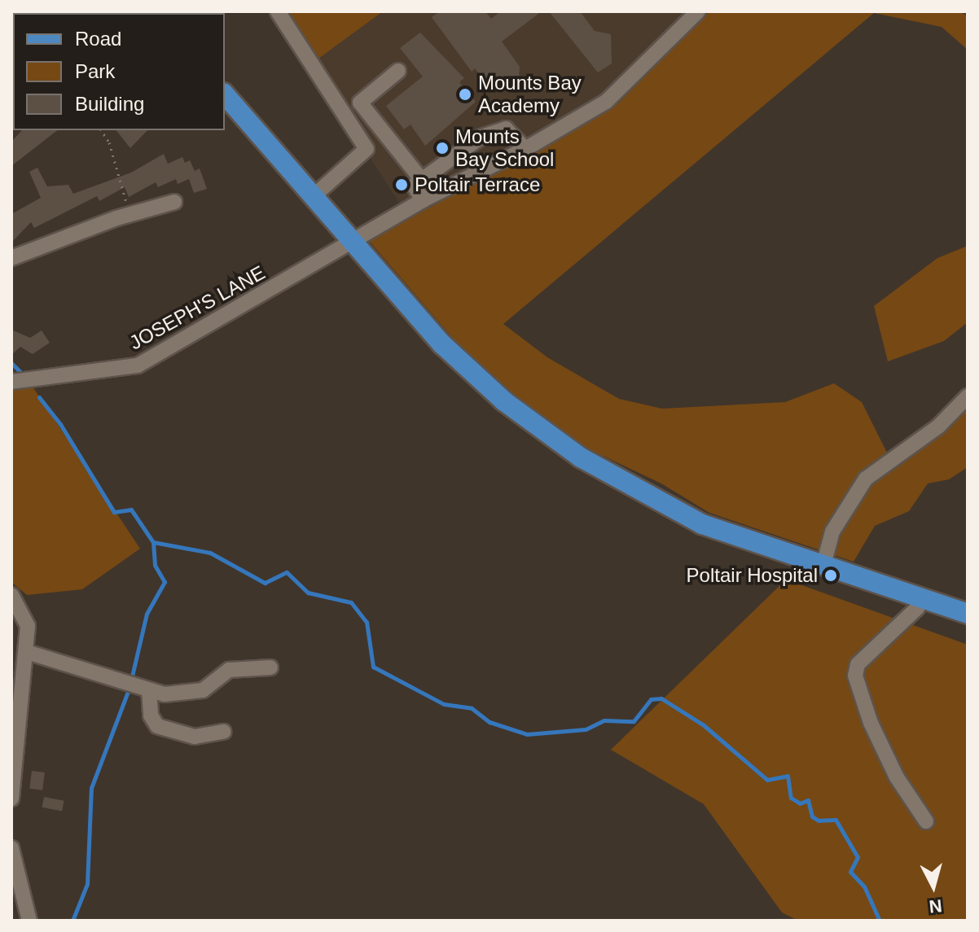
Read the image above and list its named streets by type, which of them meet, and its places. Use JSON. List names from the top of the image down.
{
  "streets": {
    "street": ["JOSEPH'S LANE"]
  },
  "places": [
    "Mounts Bay Academy",
    "Mounts Bay School",
    "Poltair Terrace",
    "Poltair Hospital"
  ],
  "legend": ["Road", "Park", "Building"],
  "north": "bottom"
}
